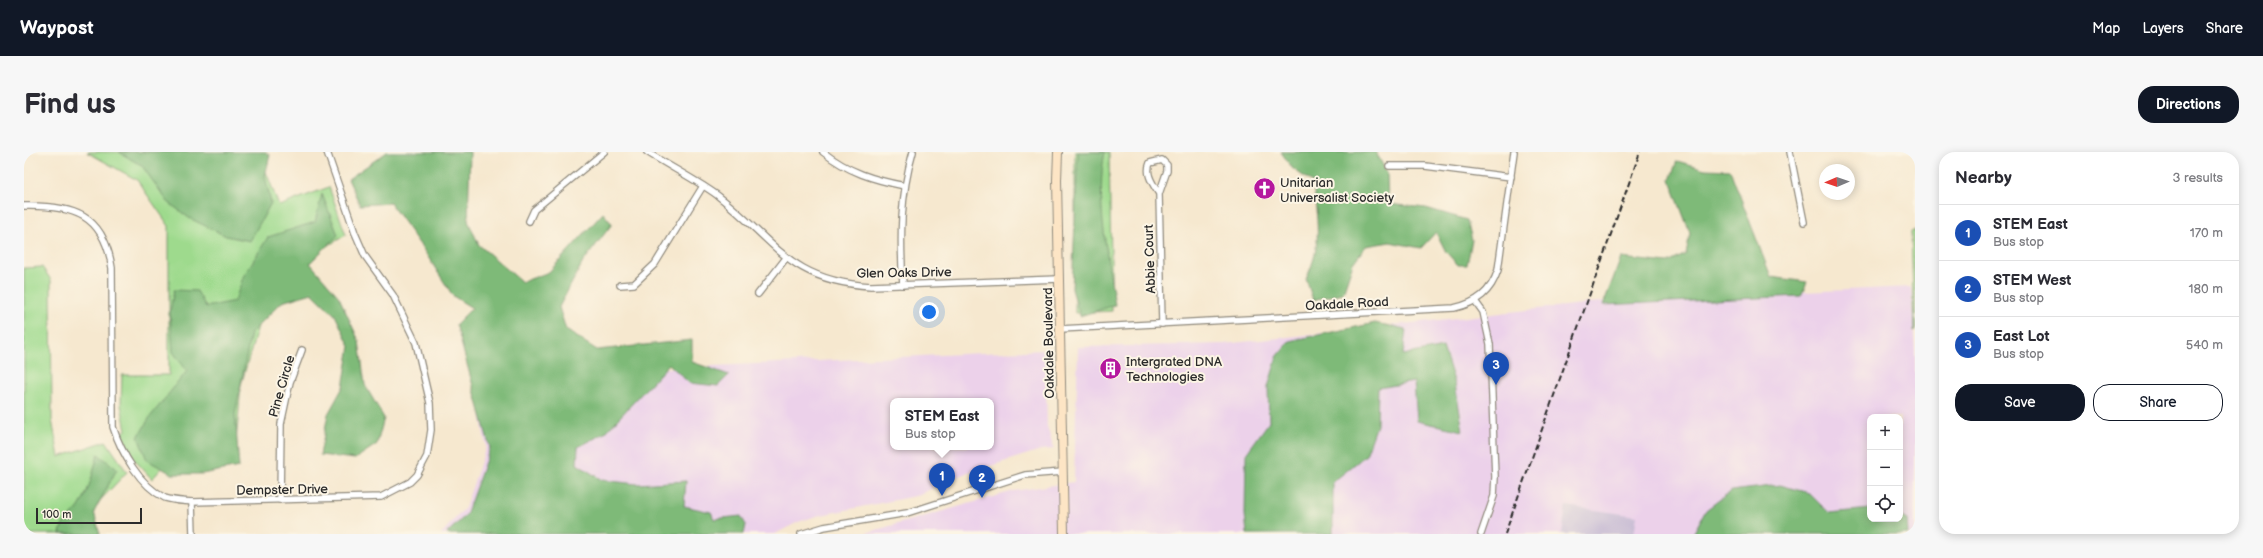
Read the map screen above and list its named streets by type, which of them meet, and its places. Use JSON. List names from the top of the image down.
{
  "streets": {
    "main road": ["Oakdale Boulevard"],
    "street": [
      "Abbie Court",
      "Glen Oaks Drive",
      "Oakdale Road",
      "Pine Circle",
      "Dempster Drive"
    ]
  },
  "crossings": [
    ["Abbie Court", "Oakdale Road"],
    ["Glen Oaks Drive", "Oakdale Boulevard"],
    ["Oakdale Road", "Oakdale Boulevard"],
    ["Pine Circle", "Dempster Drive"]
  ],
  "places": {
    "church": ["Unitarian Universalist Society"],
    "building": ["Intergrated DNA Technologies"]
  },
  "scale_bar": "100 m",
  "north": "left",
  "page": {
    "header": "Waypost",
    "nav": ["Map", "Layers", "Share"],
    "buttons": [
      "Directions",
      ["Save", "Share"]
    ],
    "title": "Find us",
    "heading": ["Nearby", "3 results"],
    "list": [
      {
        "mark": "1",
        "name": "STEM East",
        "note": "Bus stop",
        "value": "170 m"
      },
      {
        "mark": "2",
        "name": "STEM West",
        "note": "Bus stop",
        "value": "180 m"
      },
      {
        "mark": "3",
        "name": "East Lot",
        "note": "Bus stop",
        "value": "540 m"
      }
    ],
    "pins": ["3", "1", "2"],
    "popup": ["STEM East", "Bus stop"],
    "map_buttons": ["+", "−"],
    "scale": "100 m"
  }
}
